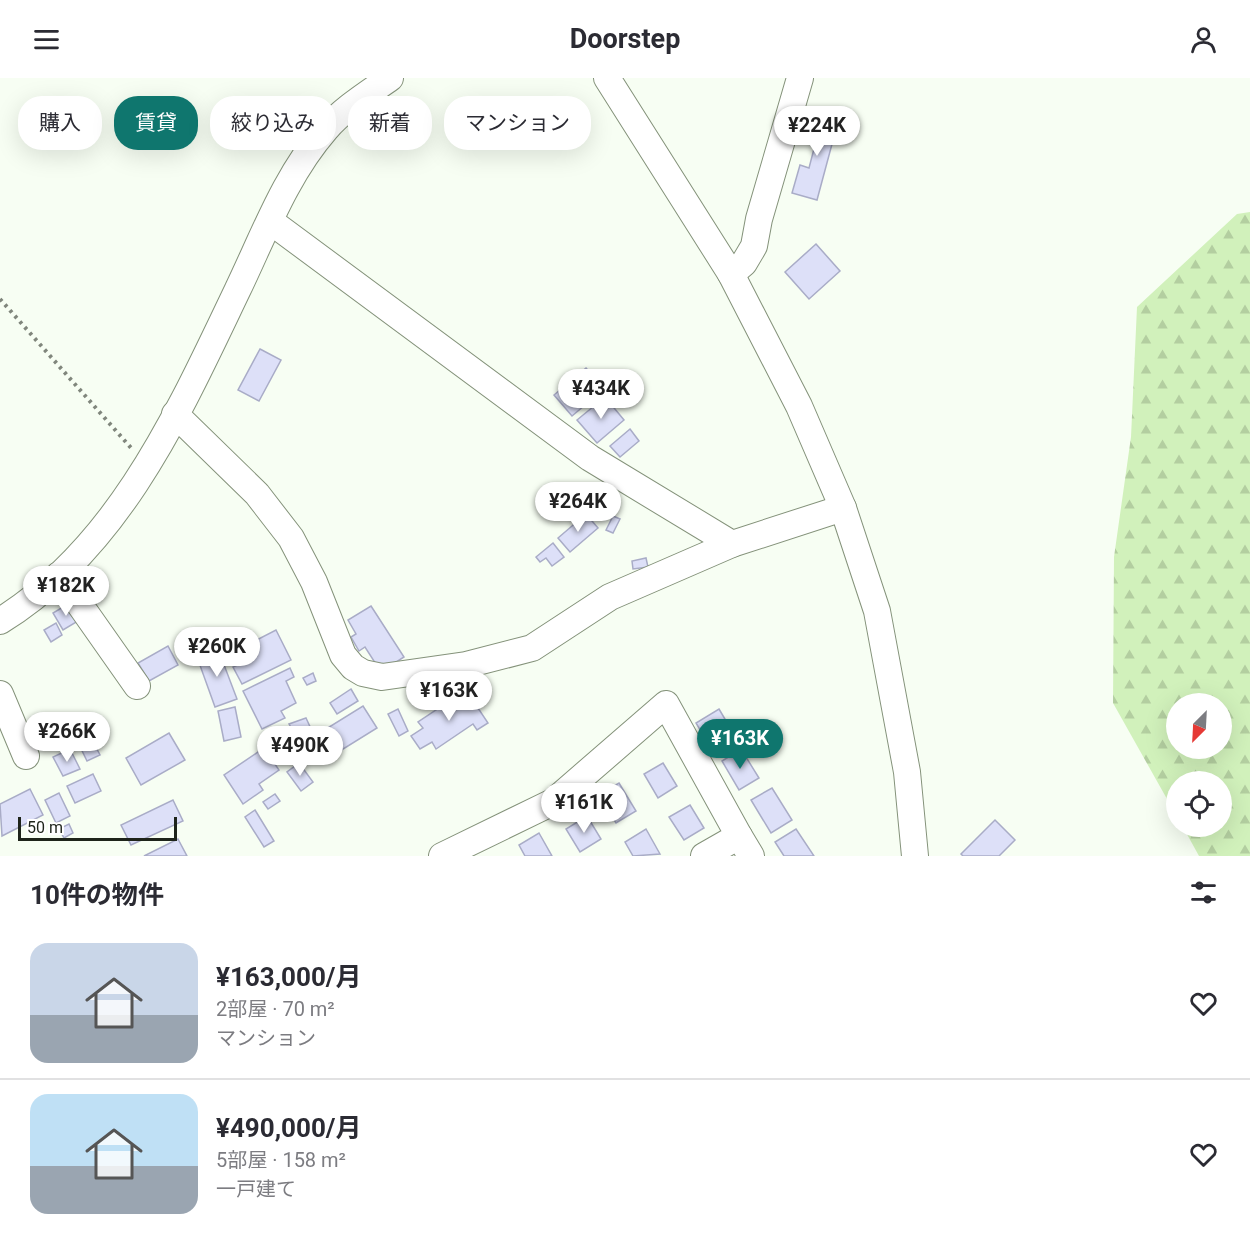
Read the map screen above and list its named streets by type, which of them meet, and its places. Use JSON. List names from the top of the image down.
{
  "scale_bar": "50 m",
  "north": "bottom left",
  "page": {
    "header": "Doorstep",
    "chip": [
      "購入",
      "賃貸",
      "絞り込み",
      "新着",
      "マンション"
    ],
    "price": [
      "¥224K",
      "¥434K",
      "¥264K",
      "¥182K",
      "¥260K",
      "¥163K",
      "¥266K",
      "¥163K",
      "¥490K",
      "¥161K"
    ],
    "scale": "50 m",
    "heading": "10件の物件",
    "list": [
      {
        "name": "¥163,000/月",
        "note": "2部屋 · 70 m² · マンション"
      },
      {
        "name": "¥490,000/月",
        "note": "5部屋 · 158 m² · 一戸建て"
      }
    ]
  }
}
